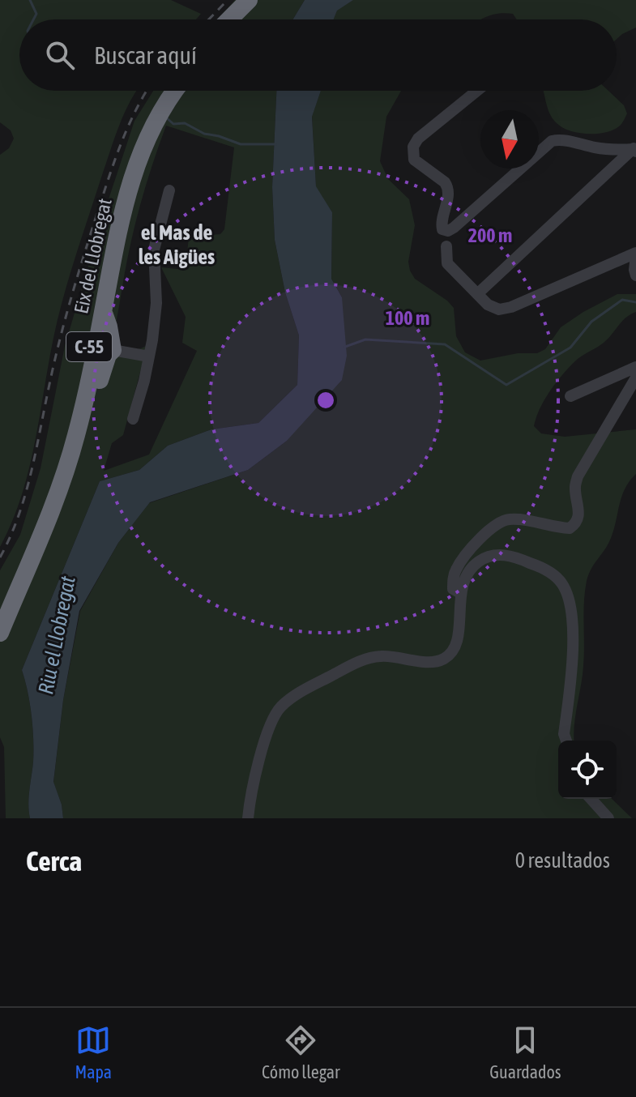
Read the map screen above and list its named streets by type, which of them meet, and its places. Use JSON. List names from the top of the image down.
{
  "streets": {
    "highway": ["Eix del Llobregat", "C-55"]
  },
  "districts": ["el Mas de les Aigües"],
  "water": ["Riu el Llobregat"],
  "north": "bottom",
  "page": {
    "search": "Buscar aquí",
    "heading": ["Cerca", "0 resultados"],
    "nav": ["Mapa", "Cómo llegar", "Guardados"]
  },
  "rings": ["200 m", "100 m"]
}
